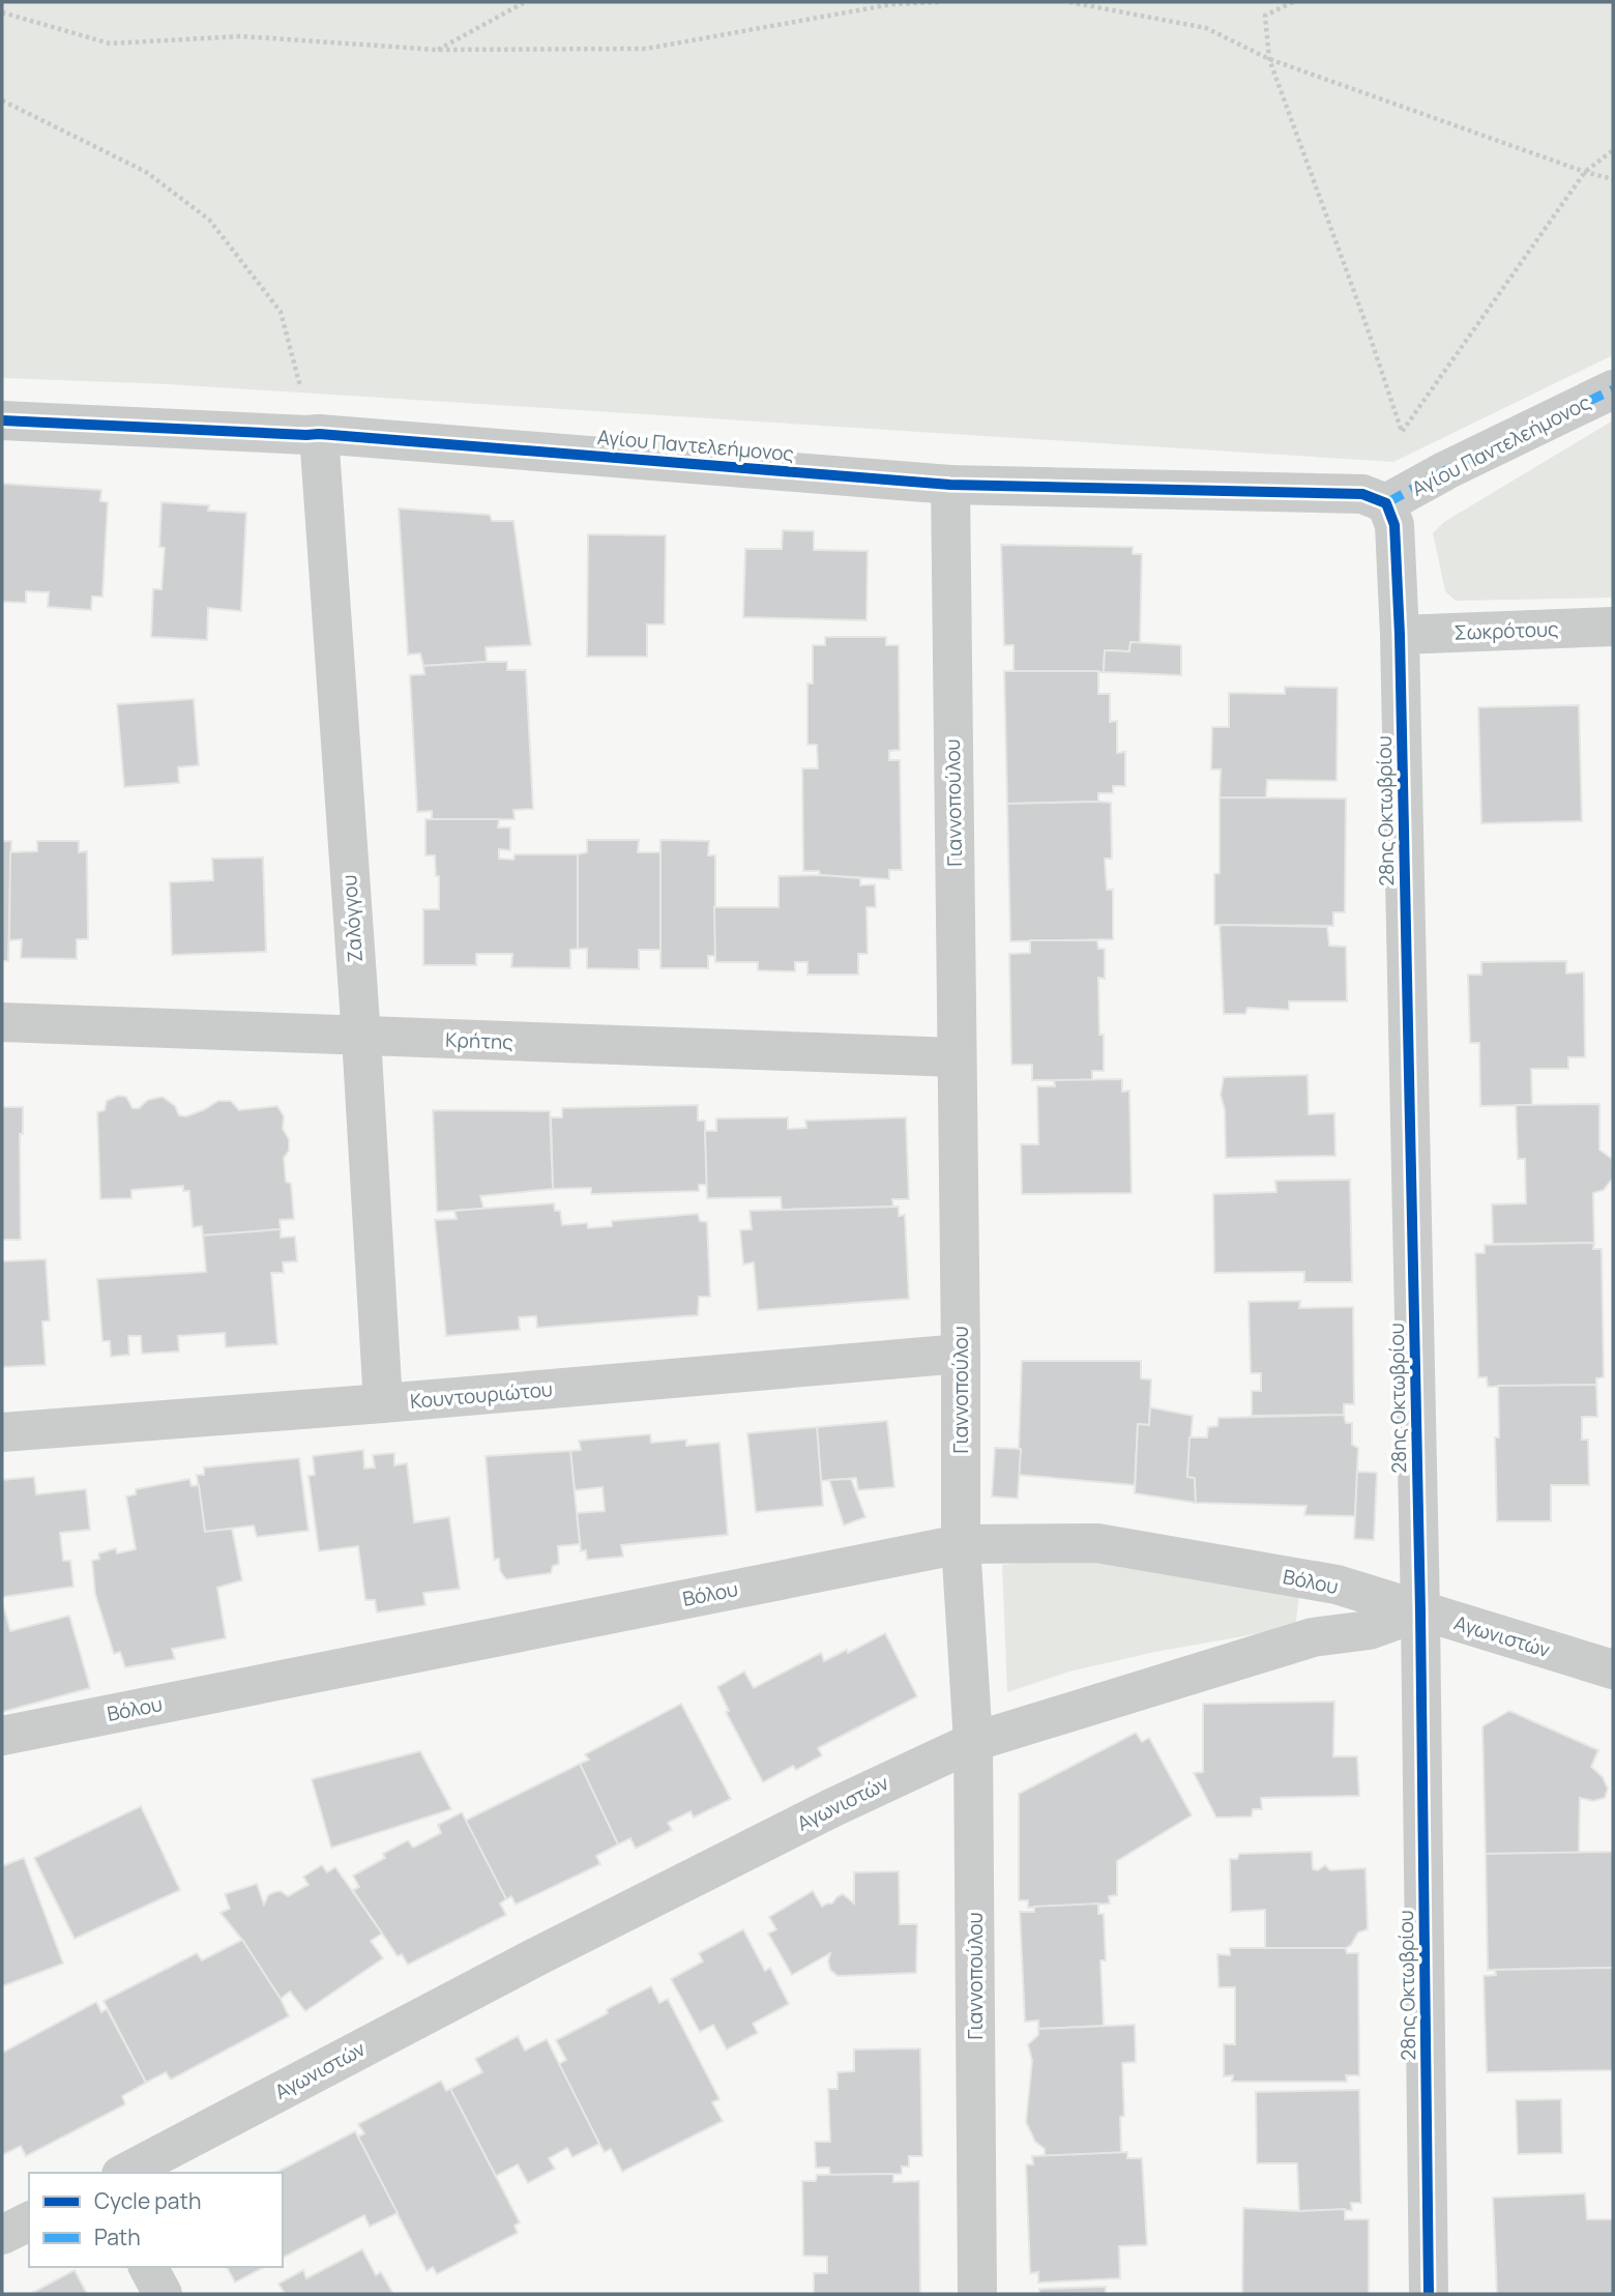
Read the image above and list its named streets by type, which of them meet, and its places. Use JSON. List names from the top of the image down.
{
  "streets": {
    "street": [
      "Αγίου Παντελεήμονος",
      "Σωκρότους",
      "Γιαννοπούλου",
      "28ης Οκτωβρίου",
      "Ζαλόγγου",
      "Κρήτης",
      "Κουντουριώτου",
      "Βόλου",
      "Αγωνιστών"
    ]
  },
  "crossings": [
    ["Αγίου Παντελεήμονος", "Γιαννοπούλου"],
    ["Αγίου Παντελεήμονος", "28ης Οκτωβρίου"],
    ["Αγίου Παντελεήμονος", "Ζαλόγγου"],
    ["Σωκρότους", "28ης Οκτωβρίου"],
    ["Γιαννοπούλου", "Κρήτης"],
    ["Γιαννοπούλου", "Κουντουριώτου"],
    ["Γιαννοπούλου", "Βόλου"],
    ["Γιαννοπούλου", "Αγωνιστών"],
    ["28ης Οκτωβρίου", "Βόλου"],
    ["28ης Οκτωβρίου", "Αγωνιστών"],
    ["Ζαλόγγου", "Κρήτης"],
    ["Ζαλόγγου", "Κουντουριώτου"],
    ["Βόλου", "Αγωνιστών"]
  ],
  "legend": ["Cycle path", "Path"]
}
